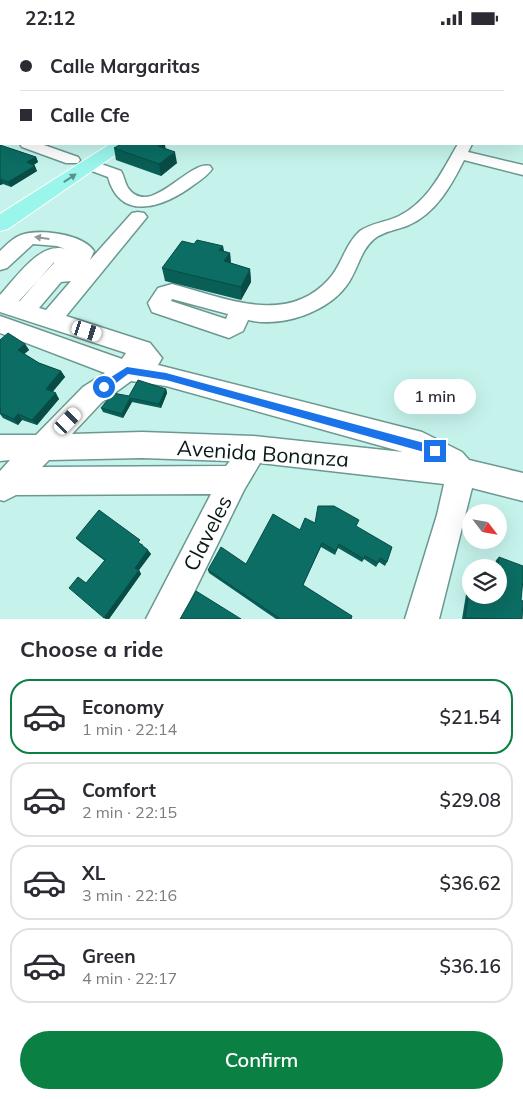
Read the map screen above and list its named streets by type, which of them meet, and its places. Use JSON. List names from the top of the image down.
{
  "streets": {
    "street": ["Avenida Bonanza", "Claveles"]
  },
  "crossings": [
    ["Avenida Bonanza", "Claveles"]
  ],
  "north": "bottom right",
  "page": {
    "status": "22:12",
    "banner": ["Calle Margaritas", "Calle Cfe"],
    "bubble": "1 min",
    "heading": "Choose a ride",
    "list": [
      {
        "name": "Economy",
        "note": "1 min · 22:14",
        "value": "$21.54"
      },
      {
        "name": "Comfort",
        "note": "2 min · 22:15",
        "value": "$29.08"
      },
      {
        "name": "XL",
        "note": "3 min · 22:16",
        "value": "$36.62"
      },
      {
        "name": "Green",
        "note": "4 min · 22:17",
        "value": "$36.16"
      }
    ],
    "buttons": "Confirm"
  }
}
